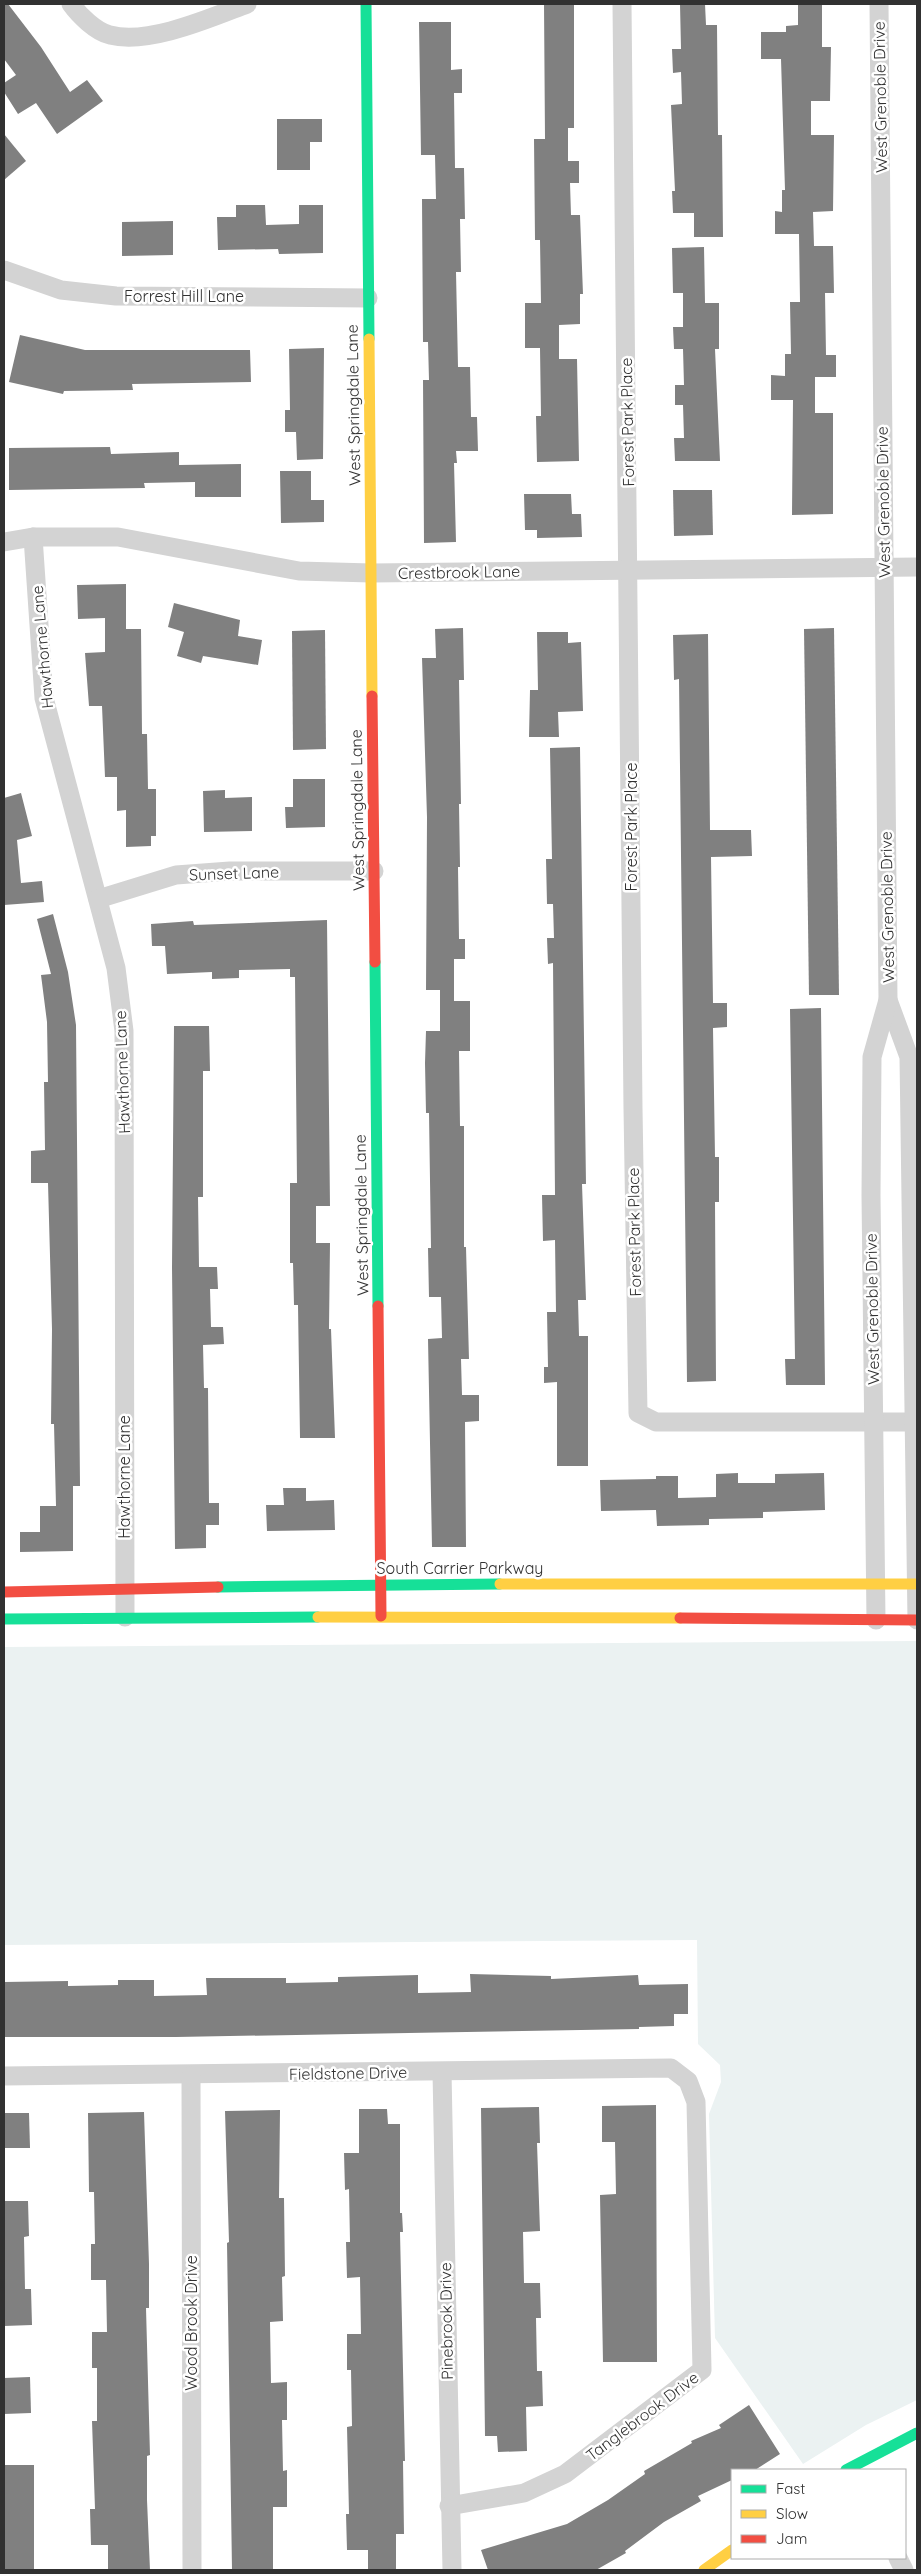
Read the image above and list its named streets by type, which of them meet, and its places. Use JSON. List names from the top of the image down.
{
  "streets": {
    "main road": ["West Springdale Lane", "South Carrier Parkway"],
    "street": [
      "West Grenoble Drive",
      "Forrest Hill Lane",
      "Forest Park Place",
      "Crestbrook Lane",
      "Hawthorne Lane",
      "Sunset Lane",
      "Fieldstone Drive",
      "Pinebrook Drive",
      "Wood Brook Drive",
      "Tanglebrook Drive"
    ]
  },
  "crossings": [
    ["West Grenoble Drive", "Forest Park Place"],
    ["West Grenoble Drive", "Crestbrook Lane"],
    ["West Grenoble Drive", "South Carrier Parkway"],
    ["Forrest Hill Lane", "West Springdale Lane"],
    ["West Springdale Lane", "Crestbrook Lane"],
    ["West Springdale Lane", "Sunset Lane"],
    ["West Springdale Lane", "South Carrier Parkway"],
    ["Forest Park Place", "Crestbrook Lane"],
    ["Crestbrook Lane", "Hawthorne Lane"],
    ["Hawthorne Lane", "Sunset Lane"],
    ["Hawthorne Lane", "South Carrier Parkway"],
    ["Fieldstone Drive", "Pinebrook Drive"],
    ["Fieldstone Drive", "Wood Brook Drive"],
    ["Fieldstone Drive", "Tanglebrook Drive"],
    ["Pinebrook Drive", "Tanglebrook Drive"]
  ],
  "legend": ["Fast", "Slow", "Jam"]
}
